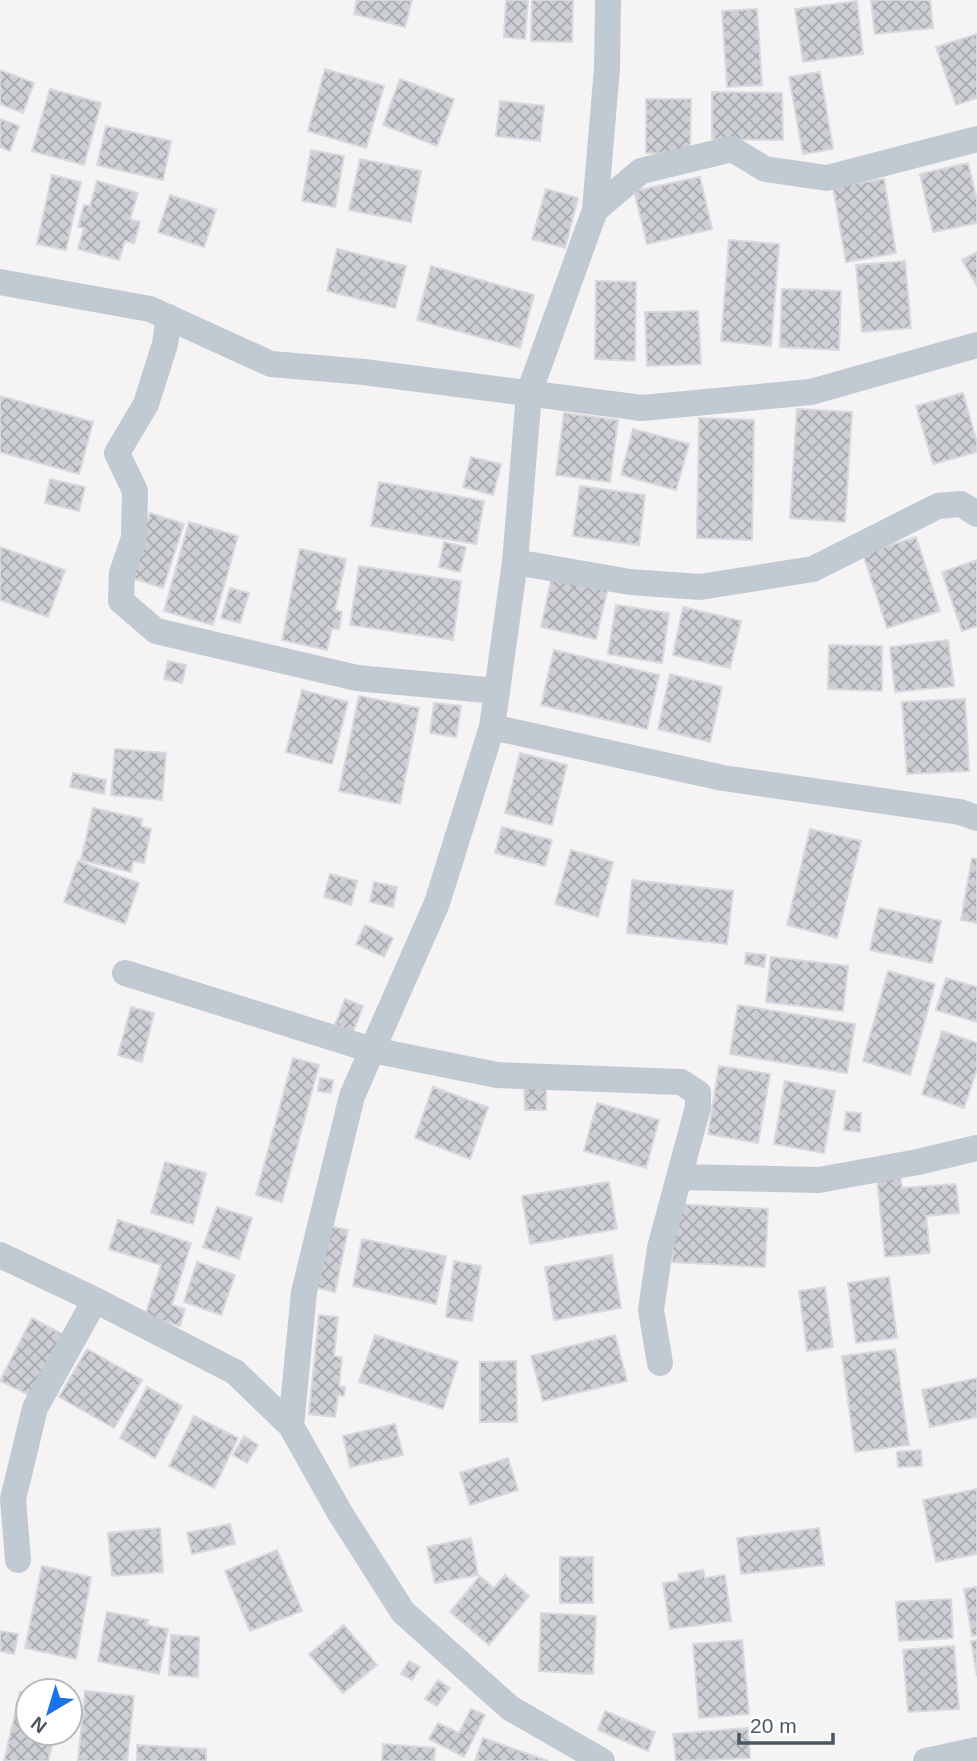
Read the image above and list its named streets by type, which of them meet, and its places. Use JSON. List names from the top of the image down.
{
  "scale_bar": "20 m",
  "north": "bottom left"
}
